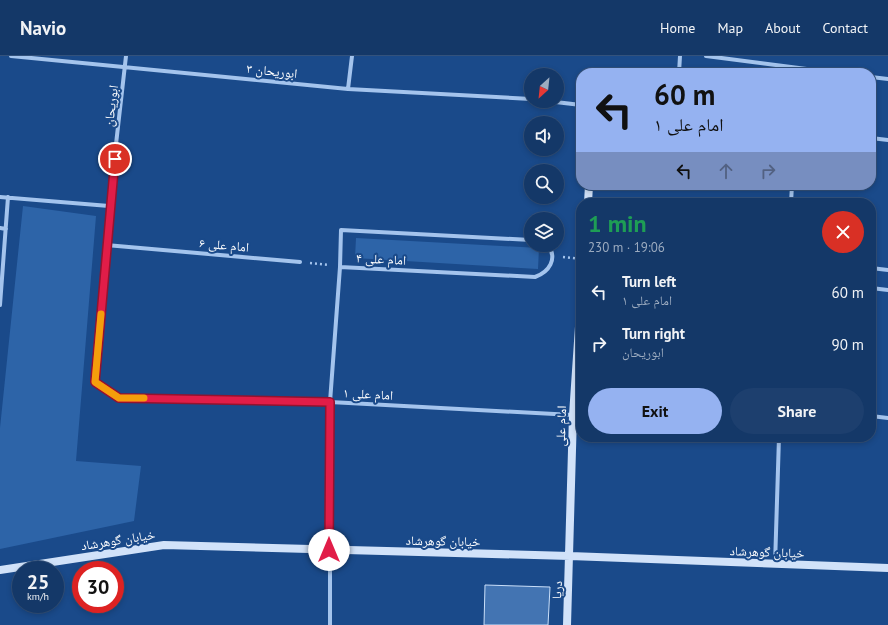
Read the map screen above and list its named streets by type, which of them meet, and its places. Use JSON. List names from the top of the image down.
{
  "streets": {
    "main road": ["امام علی", "خیابان گوهرشاد", "دریا"],
    "street": [
      "ابوریحان ۳",
      "ابوریحان",
      "امام علی ۶",
      "امام علی ۴",
      "امام علی ۱"
    ]
  },
  "crossings": [
    ["ابوریحان ۳", "ابوریحان"],
    ["ابوریحان", "امام علی ۶"],
    ["ابوریحان", "امام علی ۱"],
    ["امام علی ۱", "امام علی"],
    ["امام علی", "خیابان گوهرشاد"],
    ["امام علی", "دریا"],
    ["خیابان گوهرشاد", "دریا"]
  ],
  "north": "bottom left",
  "page": {
    "header": "Navio",
    "nav": [
      "Home",
      "Map",
      "About",
      "Contact"
    ],
    "turn": ["60 m", "امام علی ۱"],
    "heading": ["1 min", "230 m · 19:06"],
    "list": [
      {
        "name": "Turn left",
        "note": "امام علی ۱",
        "value": "60 m"
      },
      {
        "name": "Turn right",
        "note": "ابوریحان",
        "value": "90 m"
      }
    ],
    "buttons": ["Exit", "Share"],
    "speed": "25 km/h",
    "limit": "30"
  }
}
